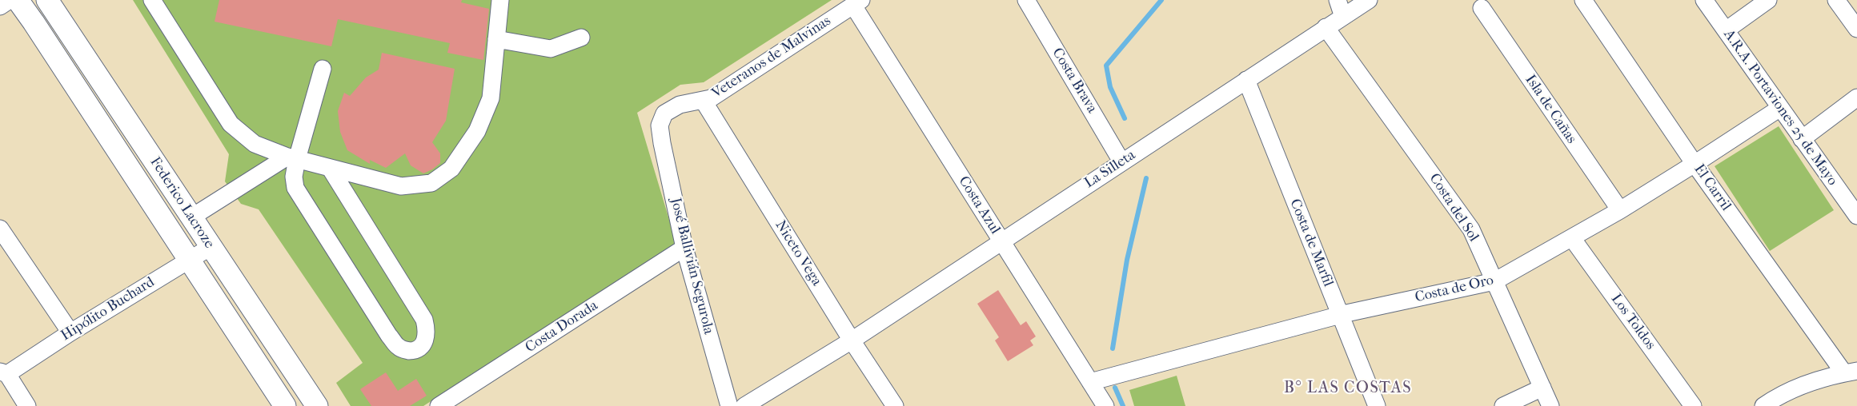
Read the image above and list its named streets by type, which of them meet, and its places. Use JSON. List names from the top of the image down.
{
  "streets": {
    "main road": ["Federico Lacroze"],
    "street": [
      "Veteranos de Malvinas",
      "Costa Brava",
      "A.R.A. Portaviones 25 de Mayo",
      "Isla de Cañas",
      "La Silleta",
      "El Carril",
      "Costa Azul",
      "Costa del Sol",
      "Costa de Marfil",
      "Niceto Vega",
      "José Ballivián Segurola",
      "Costa de Oro",
      "Hipólito Buchard",
      "Los Toldos",
      "Costa Dorada"
    ]
  },
  "crossings": [
    ["Veteranos de Malvinas", "Costa Azul"],
    ["Veteranos de Malvinas", "Niceto Vega"],
    ["Veteranos de Malvinas", "José Ballivián Segurola"],
    ["Costa Brava", "La Silleta"],
    ["A.R.A. Portaviones 25 de Mayo", "Costa de Oro"],
    ["Isla de Cañas", "Costa de Oro"],
    ["La Silleta", "Costa Azul"],
    ["La Silleta", "Costa del Sol"],
    ["La Silleta", "Costa de Marfil"],
    ["La Silleta", "Niceto Vega"],
    ["El Carril", "Costa de Oro"],
    ["Federico Lacroze", "Hipólito Buchard"],
    ["Costa Azul", "Costa de Oro"],
    ["Costa del Sol", "Costa de Oro"],
    ["Costa de Marfil", "Costa de Oro"],
    ["José Ballivián Segurola", "Costa Dorada"],
    ["Costa de Oro", "Los Toldos"]
  ],
  "districts": ["B° LAS COSTAS"]
}
